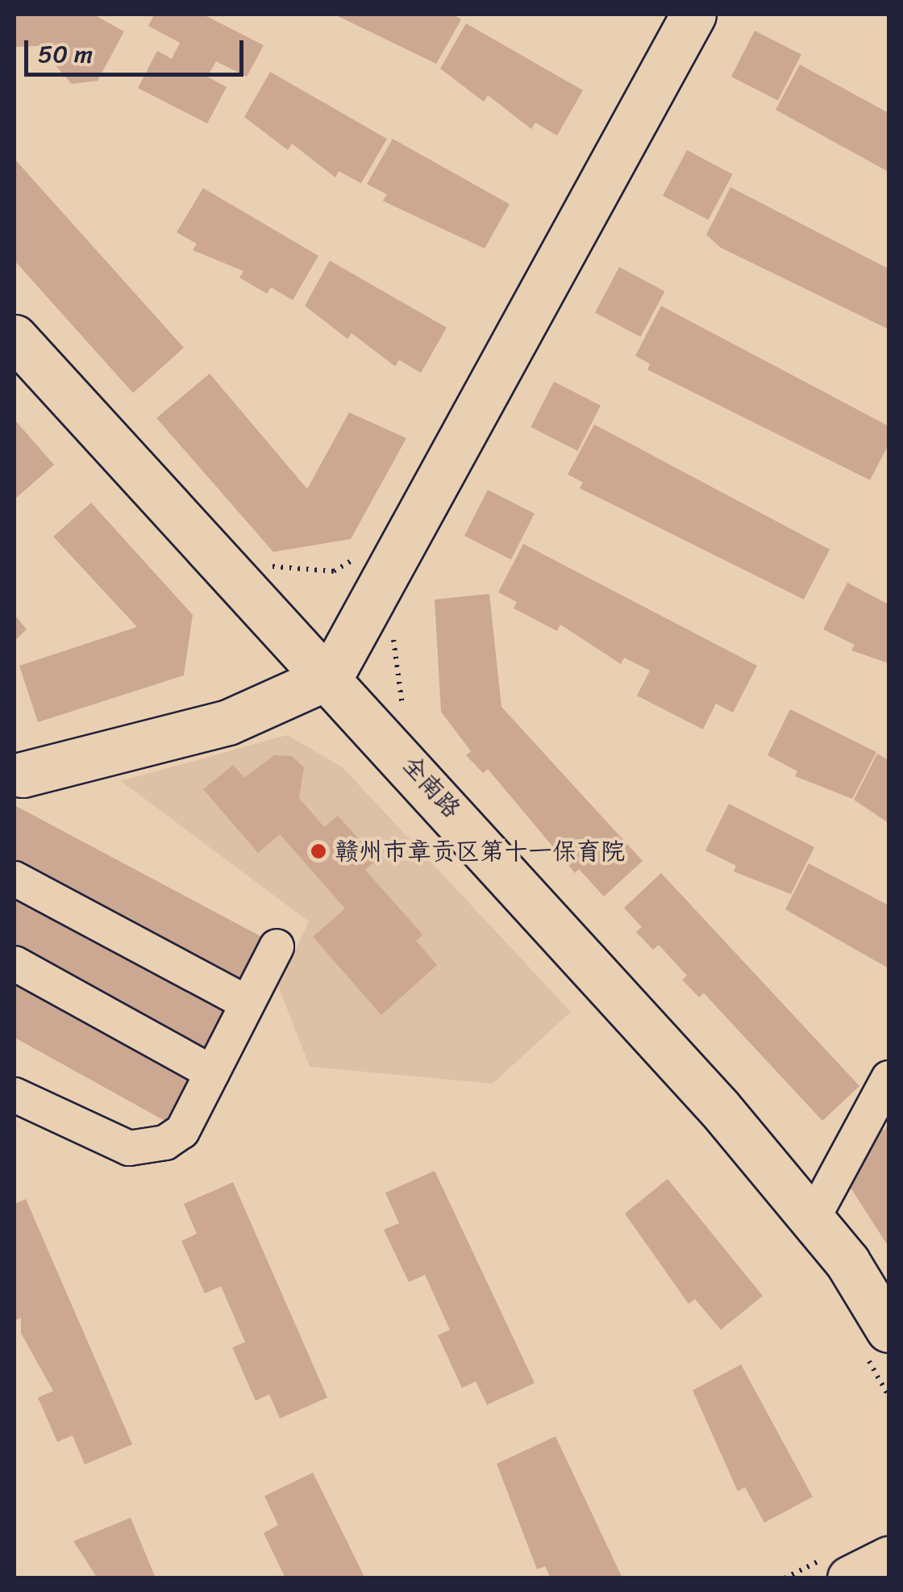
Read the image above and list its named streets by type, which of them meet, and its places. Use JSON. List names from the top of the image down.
{
  "streets": {
    "street": ["全南路"]
  },
  "places": ["赣州市章贡区第十一保育院"],
  "scale_bar": "50 m"
}
